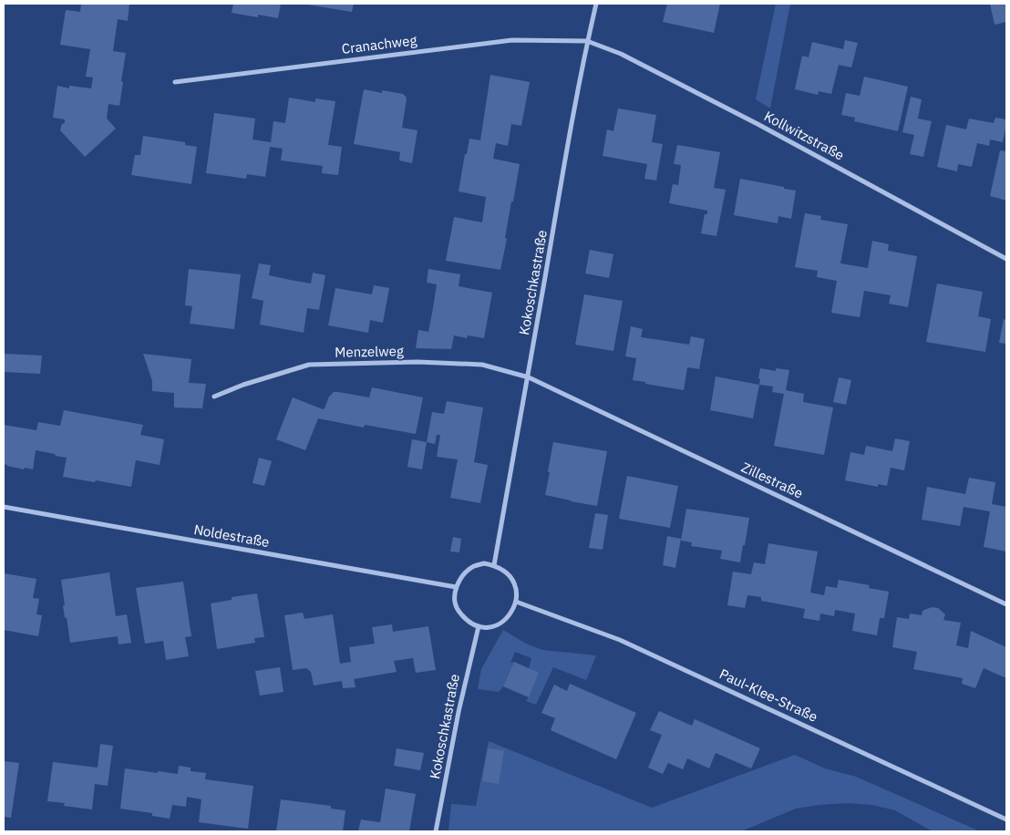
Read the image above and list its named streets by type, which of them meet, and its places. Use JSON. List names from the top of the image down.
{
  "streets": {
    "street": [
      "Cranachweg",
      "Kollwitzstraße",
      "Kokoschkastraße",
      "Menzelweg",
      "Zillestraße",
      "Noldestraße",
      "Paul-Klee-Straße"
    ]
  },
  "crossings": [
    ["Cranachweg", "Kollwitzstraße"],
    ["Cranachweg", "Kokoschkastraße"],
    ["Kollwitzstraße", "Kokoschkastraße"],
    ["Kokoschkastraße", "Menzelweg"],
    ["Kokoschkastraße", "Zillestraße"],
    ["Kokoschkastraße", "Noldestraße"],
    ["Kokoschkastraße", "Paul-Klee-Straße"],
    ["Menzelweg", "Zillestraße"],
    ["Noldestraße", "Paul-Klee-Straße"]
  ]
}
